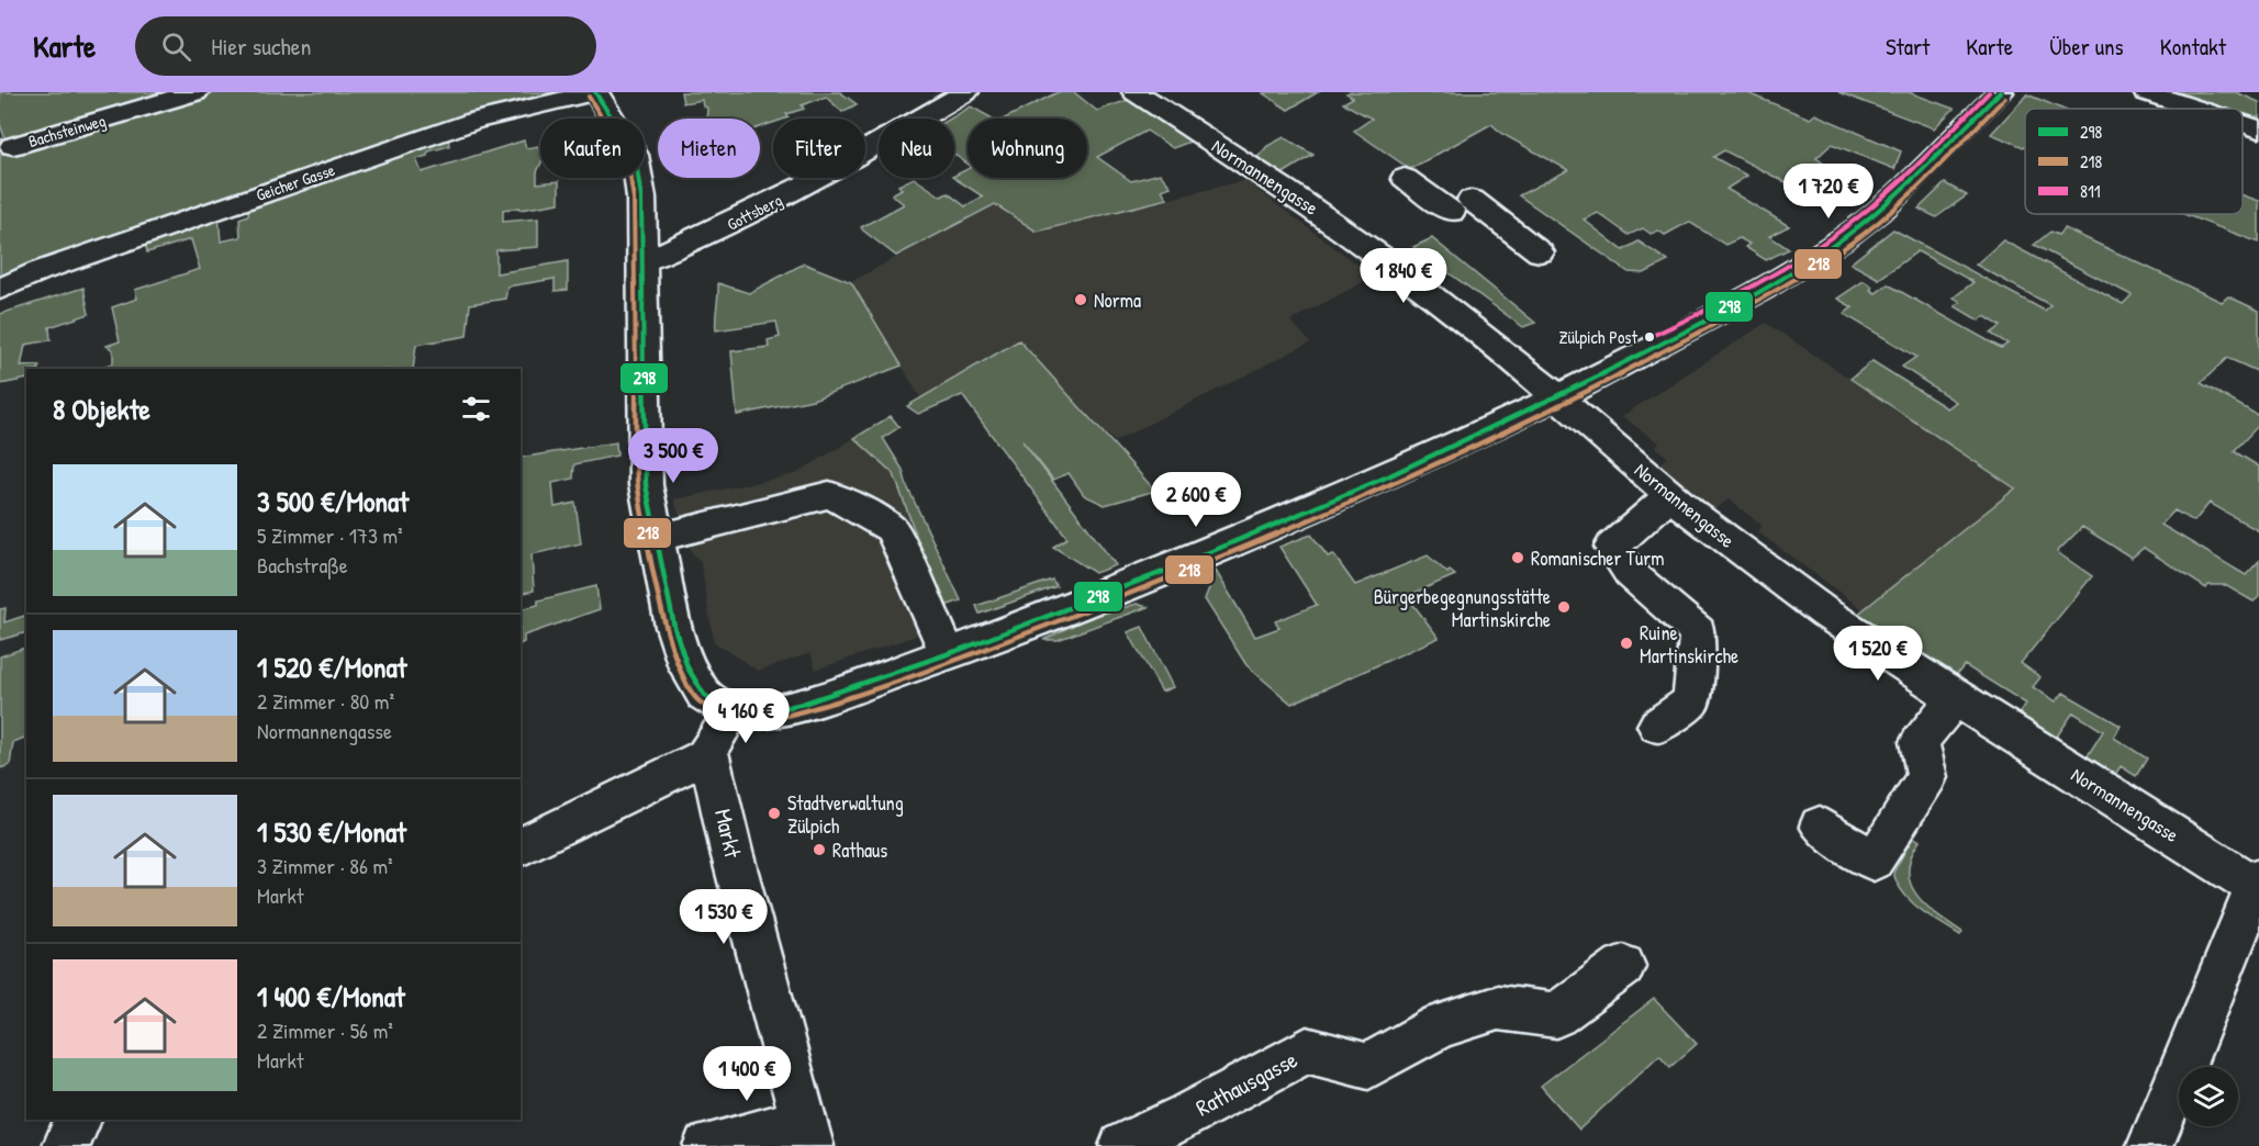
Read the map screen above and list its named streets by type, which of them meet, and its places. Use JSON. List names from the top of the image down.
{
  "streets": {
    "street": [
      "Bachsteinweg",
      "Normannengasse",
      "Geicher Gasse",
      "Gottsberg",
      "Markt",
      "Rathausgasse"
    ]
  },
  "places": [
    "Norma",
    "Zülpich Post",
    "Romanischer Turm",
    "Bürgerbegegnungsstätte Martinskirche",
    "Ruine Martinskirche",
    "Stadtverwaltung Zülpich",
    "Rathaus"
  ],
  "lines": ["transit line 298", "transit line 811", "transit line 218"],
  "legend": ["298", "218", "811"],
  "page": {
    "header": "Karte",
    "search": "Hier suchen",
    "nav": [
      "Start",
      "Karte",
      "Über uns",
      "Kontakt"
    ],
    "chip": [
      "Kaufen",
      "Mieten",
      "Filter",
      "Neu",
      "Wohnung"
    ],
    "price": [
      "1 720 €",
      "1 840 €",
      "3 500 €",
      "2 600 €",
      "1 520 €",
      "4 160 €",
      "1 530 €",
      "1 400 €"
    ],
    "heading": "8 Objekte",
    "list": [
      {
        "name": "3 500 €/Monat",
        "note": "5 Zimmer · 173 m² · Bachstraße"
      },
      {
        "name": "1 520 €/Monat",
        "note": "2 Zimmer · 80 m² · Normannengasse"
      },
      {
        "name": "1 530 €/Monat",
        "note": "3 Zimmer · 86 m² · Markt"
      },
      {
        "name": "1 400 €/Monat",
        "note": "2 Zimmer · 56 m² · Markt"
      }
    ]
  }
}
